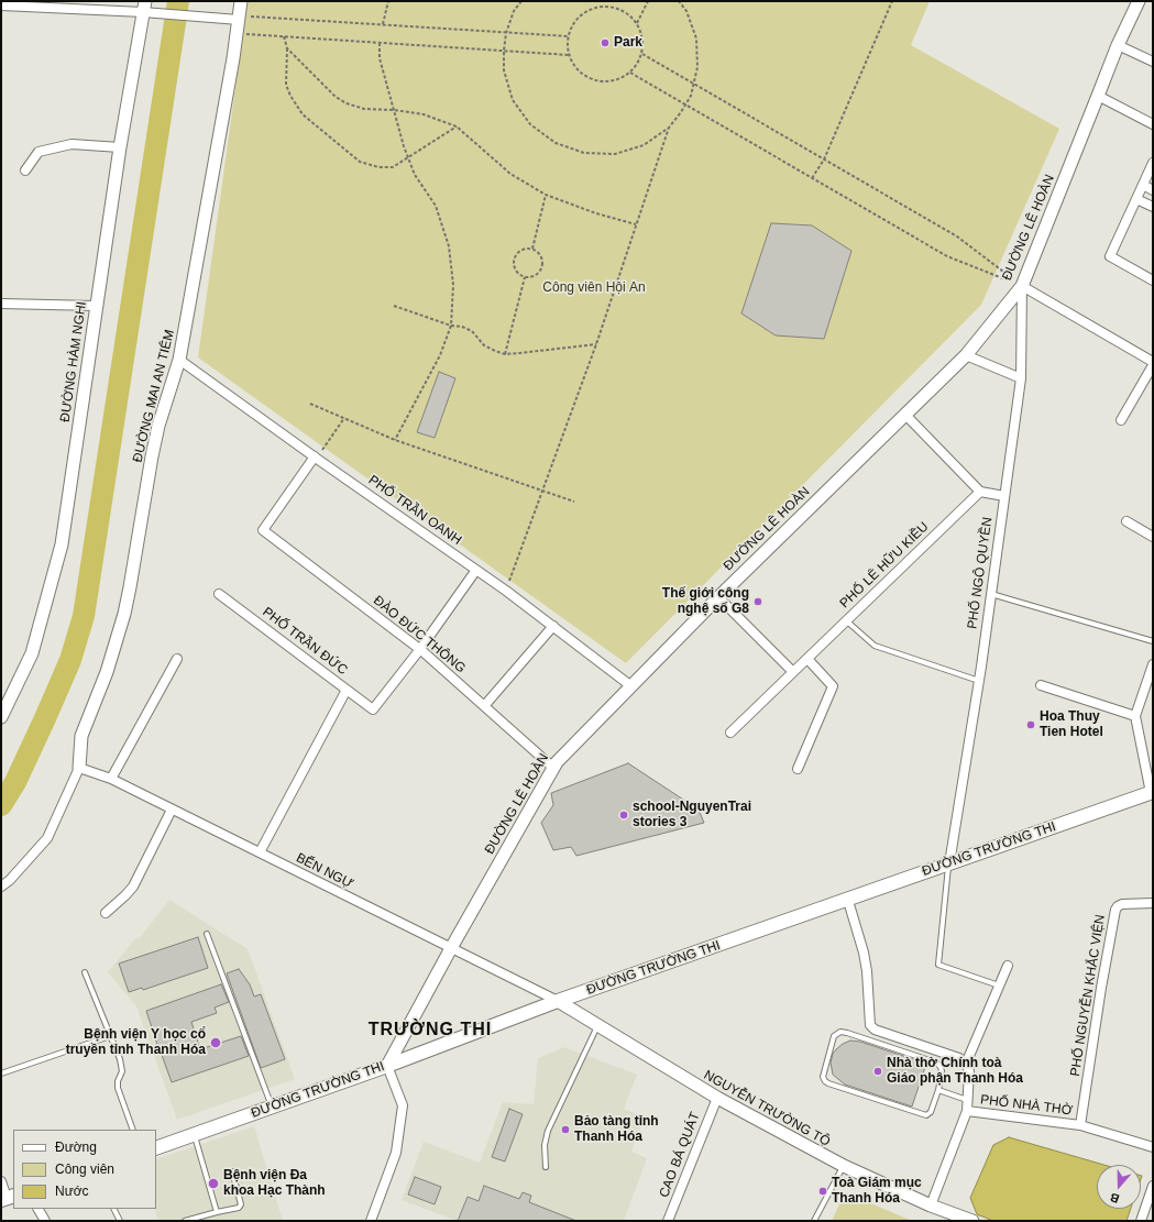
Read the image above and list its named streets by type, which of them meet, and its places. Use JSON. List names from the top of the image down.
{
  "streets": {
    "main road": ["ĐƯỜNG TRƯỜNG THI"],
    "street": [
      "ĐƯỜNG LÊ HOÀN",
      "ĐƯỜNG HÀM NGHI",
      "ĐƯỜNG MAI AN TIÊM",
      "PHỐ TRẦN OANH",
      "PHỐ LÊ HỮU KIỀU",
      "PHỐ NGÔ QUYỀN",
      "ĐÀO ĐỨC THÔNG",
      "PHỐ TRẦN ĐỨC",
      "BẾN NGỰ",
      "PHỐ NGUYỄN KHẮC VIỆN",
      "PHỐ NHÀ THỜ",
      "NGUYỄN TRƯỜNG TỘ",
      "CAO BÁ QUÁT"
    ]
  },
  "crossings": [
    ["ĐƯỜNG LÊ HOÀN", "PHỐ TRẦN OANH"],
    ["ĐƯỜNG LÊ HOÀN", "PHỐ NGÔ QUYỀN"],
    ["ĐƯỜNG LÊ HOÀN", "ĐÀO ĐỨC THÔNG"],
    ["ĐƯỜNG LÊ HOÀN", "ĐƯỜNG TRƯỜNG THI"],
    ["ĐƯỜNG LÊ HOÀN", "BẾN NGỰ"],
    ["ĐƯỜNG MAI AN TIÊM", "PHỐ TRẦN OANH"],
    ["ĐƯỜNG MAI AN TIÊM", "BẾN NGỰ"],
    ["PHỐ TRẦN OANH", "ĐÀO ĐỨC THÔNG"],
    ["PHỐ NGÔ QUYỀN", "ĐƯỜNG TRƯỜNG THI"],
    ["ĐÀO ĐỨC THÔNG", "PHỐ TRẦN ĐỨC"],
    ["ĐƯỜNG TRƯỜNG THI", "BẾN NGỰ"],
    ["ĐƯỜNG TRƯỜNG THI", "NGUYỄN TRƯỜNG TỘ"],
    ["BẾN NGỰ", "NGUYỄN TRƯỜNG TỘ"],
    ["PHỐ NGUYỄN KHẮC VIỆN", "PHỐ NHÀ THỜ"],
    ["PHỐ NHÀ THỜ", "NGUYỄN TRƯỜNG TỘ"],
    ["NGUYỄN TRƯỜNG TỘ", "CAO BÁ QUÁT"]
  ],
  "districts": ["TRƯỜNG THI"],
  "parks": ["Công viên Hội An"],
  "places": [
    "Park",
    "Thế giới công nghệ số G8",
    "Hoa Thuy Tien Hotel",
    "school-NguyenTrai stories 3",
    "Bệnh viện Y học cổ truyền tỉnh Thanh Hóa",
    "Nhà thờ Chính toà Giáo phận Thanh Hóa",
    "Bảo tàng tỉnh Thanh Hóa",
    "Bệnh viện Đa khoa Hạc Thành",
    "Toà Giám mục Thanh Hóa"
  ],
  "legend": ["Đường", "Công viên", "Nước"],
  "north": "bottom"
}
